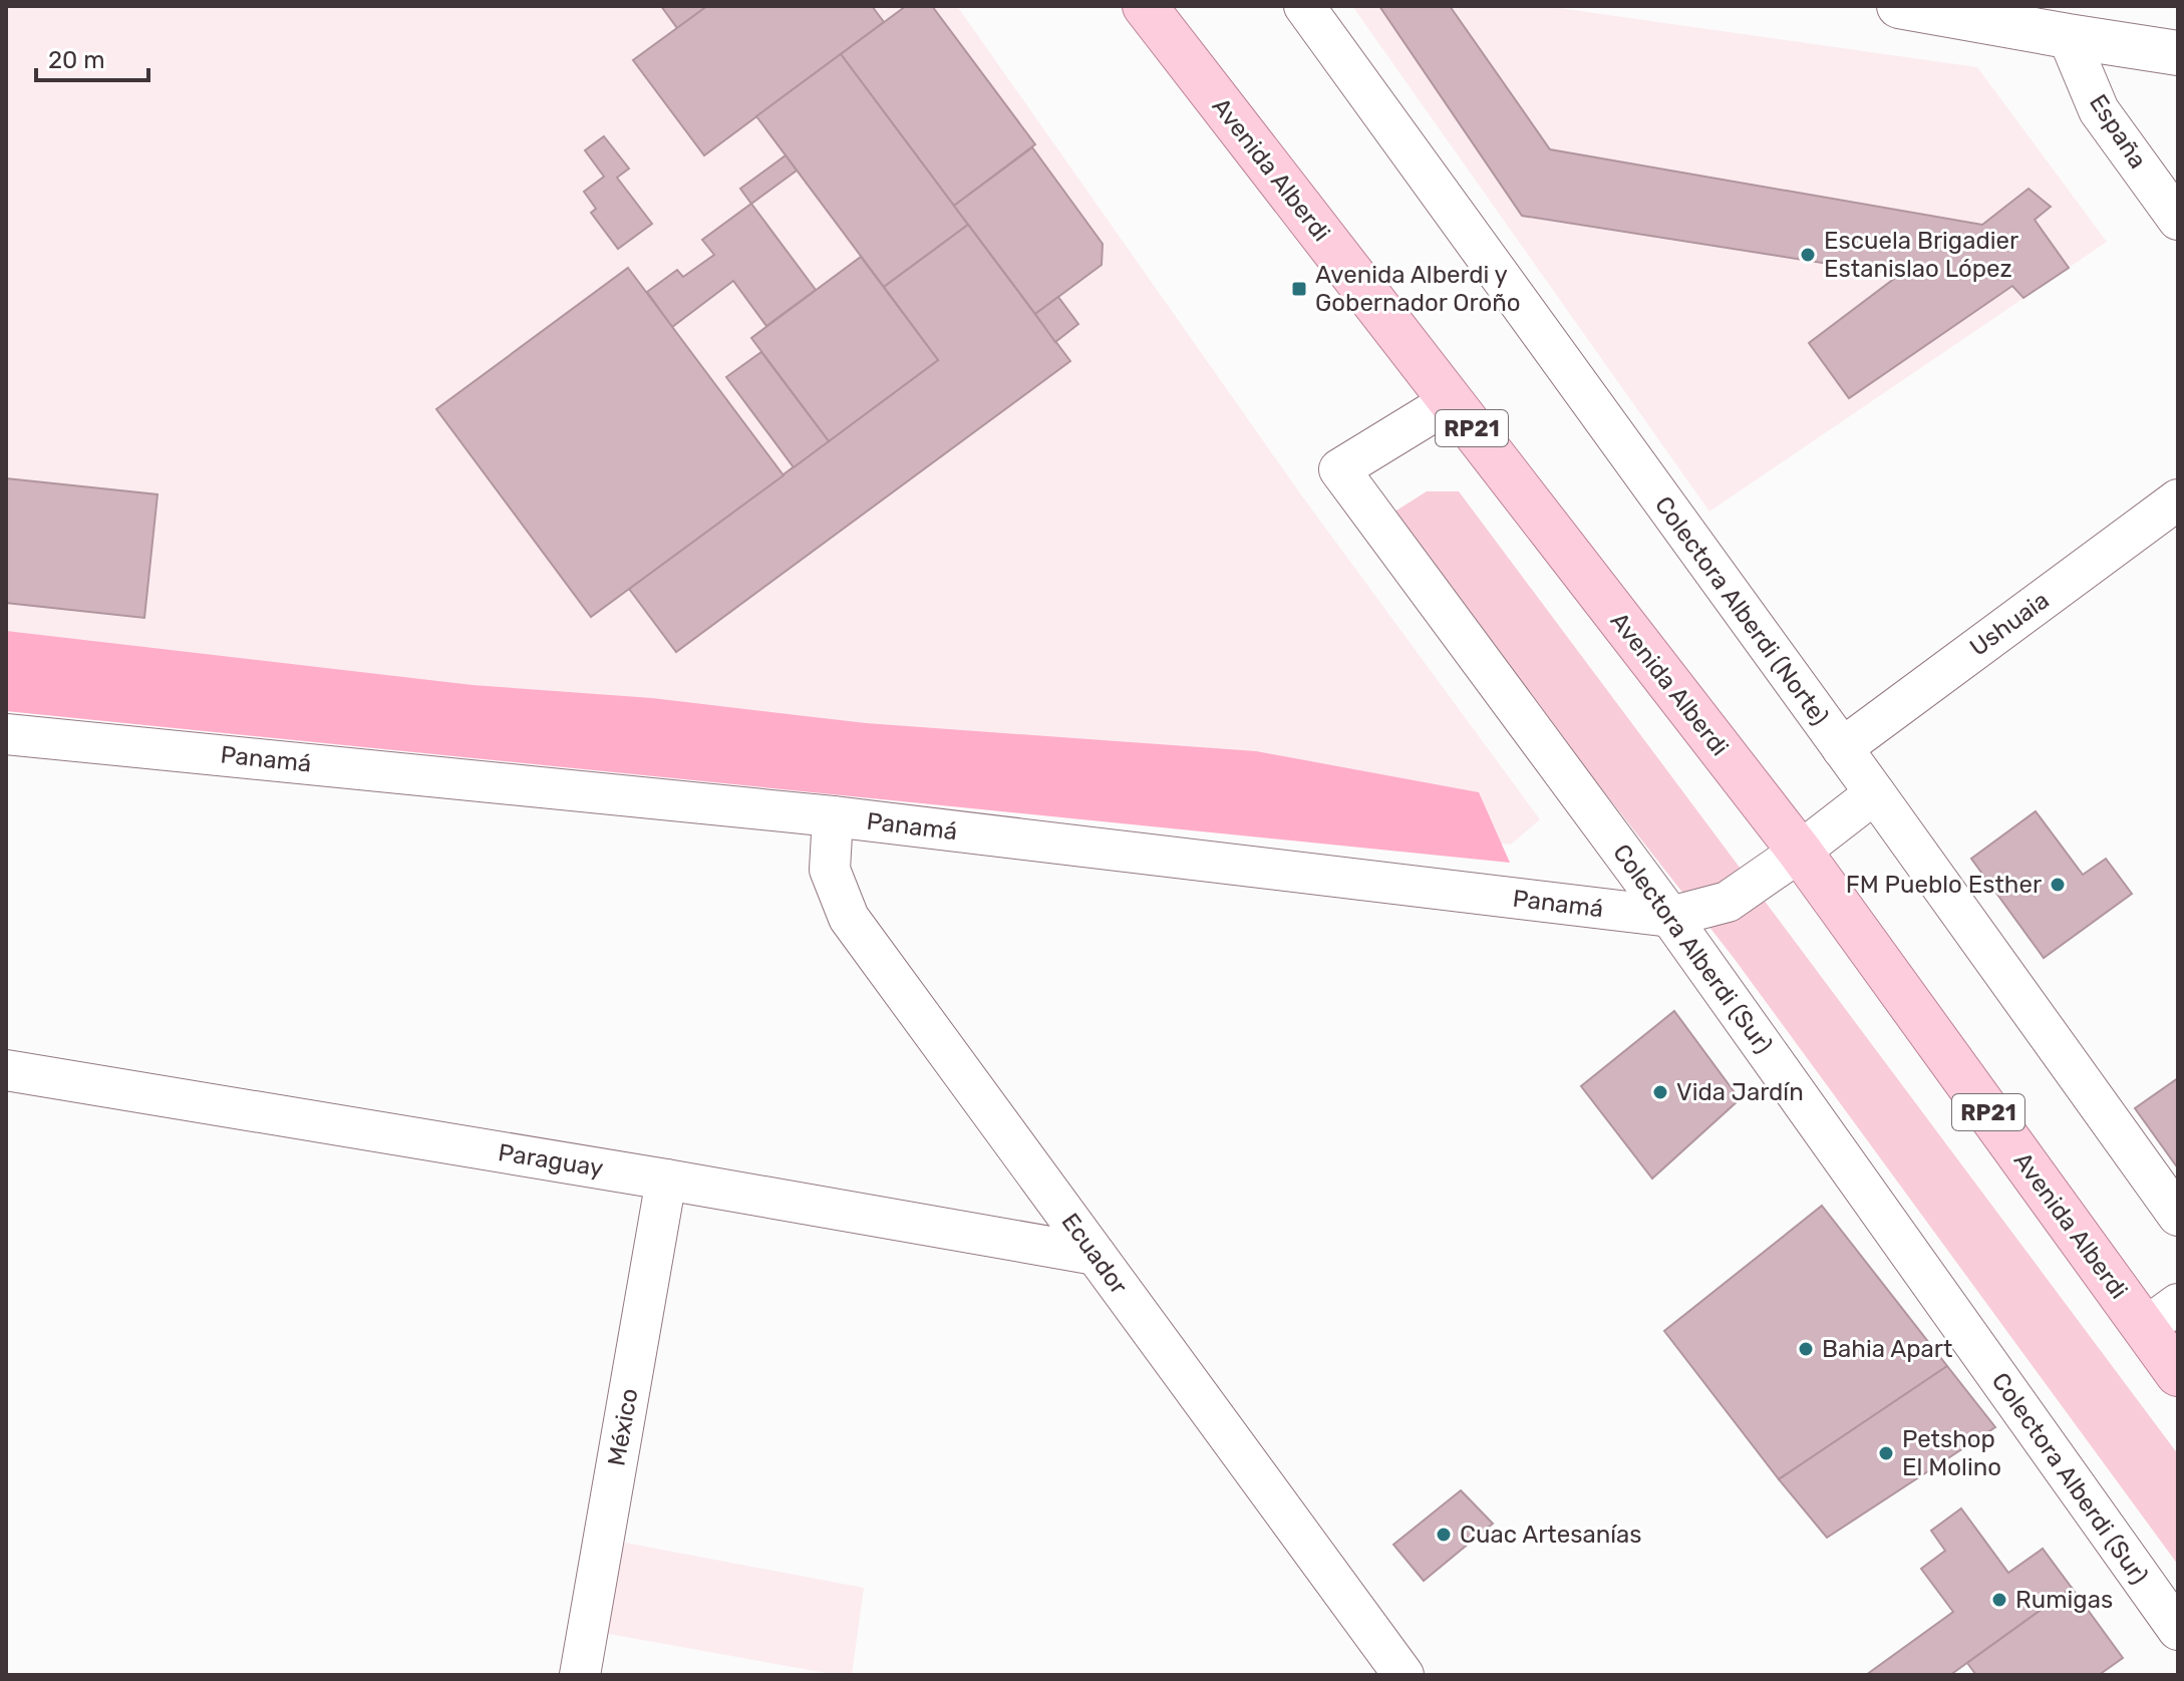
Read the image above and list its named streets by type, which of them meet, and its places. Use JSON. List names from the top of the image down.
{
  "streets": {
    "main road": ["Avenida Alberdi", "RP21"],
    "street": [
      "España",
      "Colectora Alberdi (Norte)",
      "Ushuaia",
      "Panamá",
      "Colectora Alberdi (Sur)",
      "Paraguay",
      "Ecuador",
      "México"
    ]
  },
  "crossings": [
    ["Avenida Alberdi", "Panamá"],
    ["Avenida Alberdi", "Colectora Alberdi (Sur)"],
    ["Colectora Alberdi (Norte)", "Ushuaia"],
    ["Colectora Alberdi (Norte)", "Panamá"],
    ["Panamá", "Colectora Alberdi (Sur)"],
    ["Panamá", "Ecuador"],
    ["Paraguay", "Ecuador"],
    ["Paraguay", "México"]
  ],
  "places": {
    "other": [
      "Escuela Brigadier Estanislao López",
      "FM Pueblo Esther",
      "Vida Jardín",
      "Bahia Apart",
      "Petshop El Molino",
      "Cuac Artesanías",
      "Rumigas"
    ],
    "transit": ["Avenida Alberdi y Gobernador Oroño"]
  },
  "scale_bar": "20 m"
}
